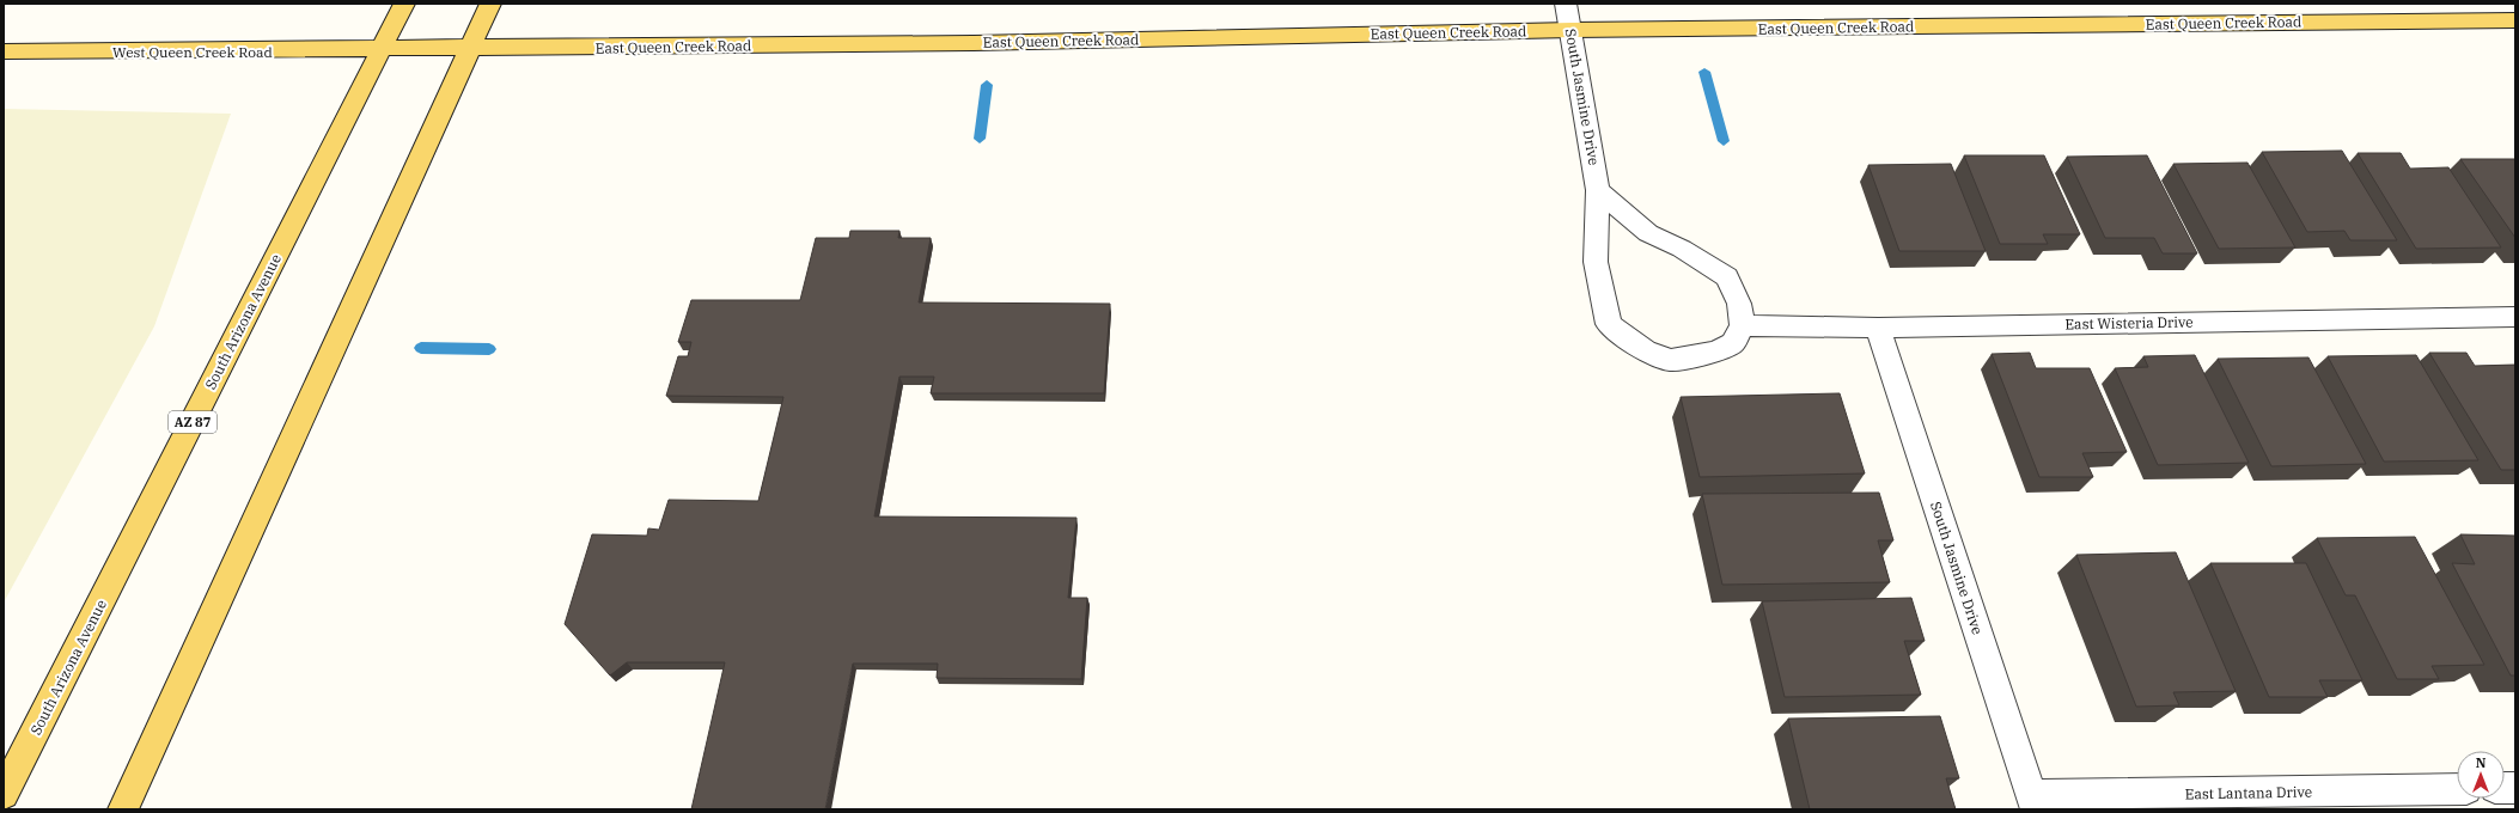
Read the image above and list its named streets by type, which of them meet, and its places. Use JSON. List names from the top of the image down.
{
  "streets": {
    "main road": [
      "East Queen Creek Road",
      "West Queen Creek Road",
      "South Arizona Avenue",
      "AZ 87"
    ],
    "street": ["South Jasmine Drive", "East Wisteria Drive", "East Lantana Drive"]
  },
  "crossings": [
    ["East Queen Creek Road", "West Queen Creek Road"],
    ["East Queen Creek Road", "South Jasmine Drive"],
    ["East Queen Creek Road", "South Arizona Avenue"],
    ["West Queen Creek Road", "South Arizona Avenue"],
    ["South Jasmine Drive", "East Wisteria Drive"],
    ["South Jasmine Drive", "East Lantana Drive"]
  ],
  "north": "top"
}
